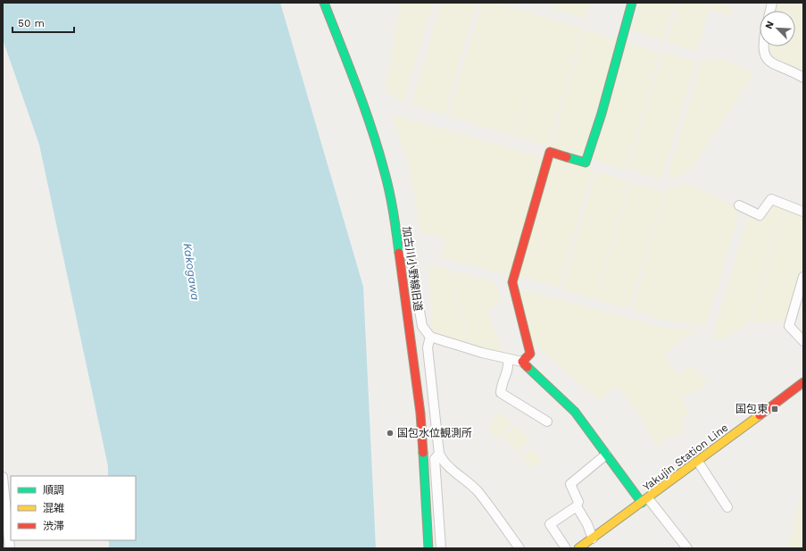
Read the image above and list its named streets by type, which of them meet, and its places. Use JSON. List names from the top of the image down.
{
  "streets": {
    "street": ["加古川小野線旧道", "Yakujin Station Line"]
  },
  "water": ["Kakogawa"],
  "places": {
    "transit": ["国包東"],
    "other": ["国包水位観測所"]
  },
  "legend": ["順調", "混雑", "渋滞"],
  "scale_bar": "50 m",
  "north": "top left"
}
